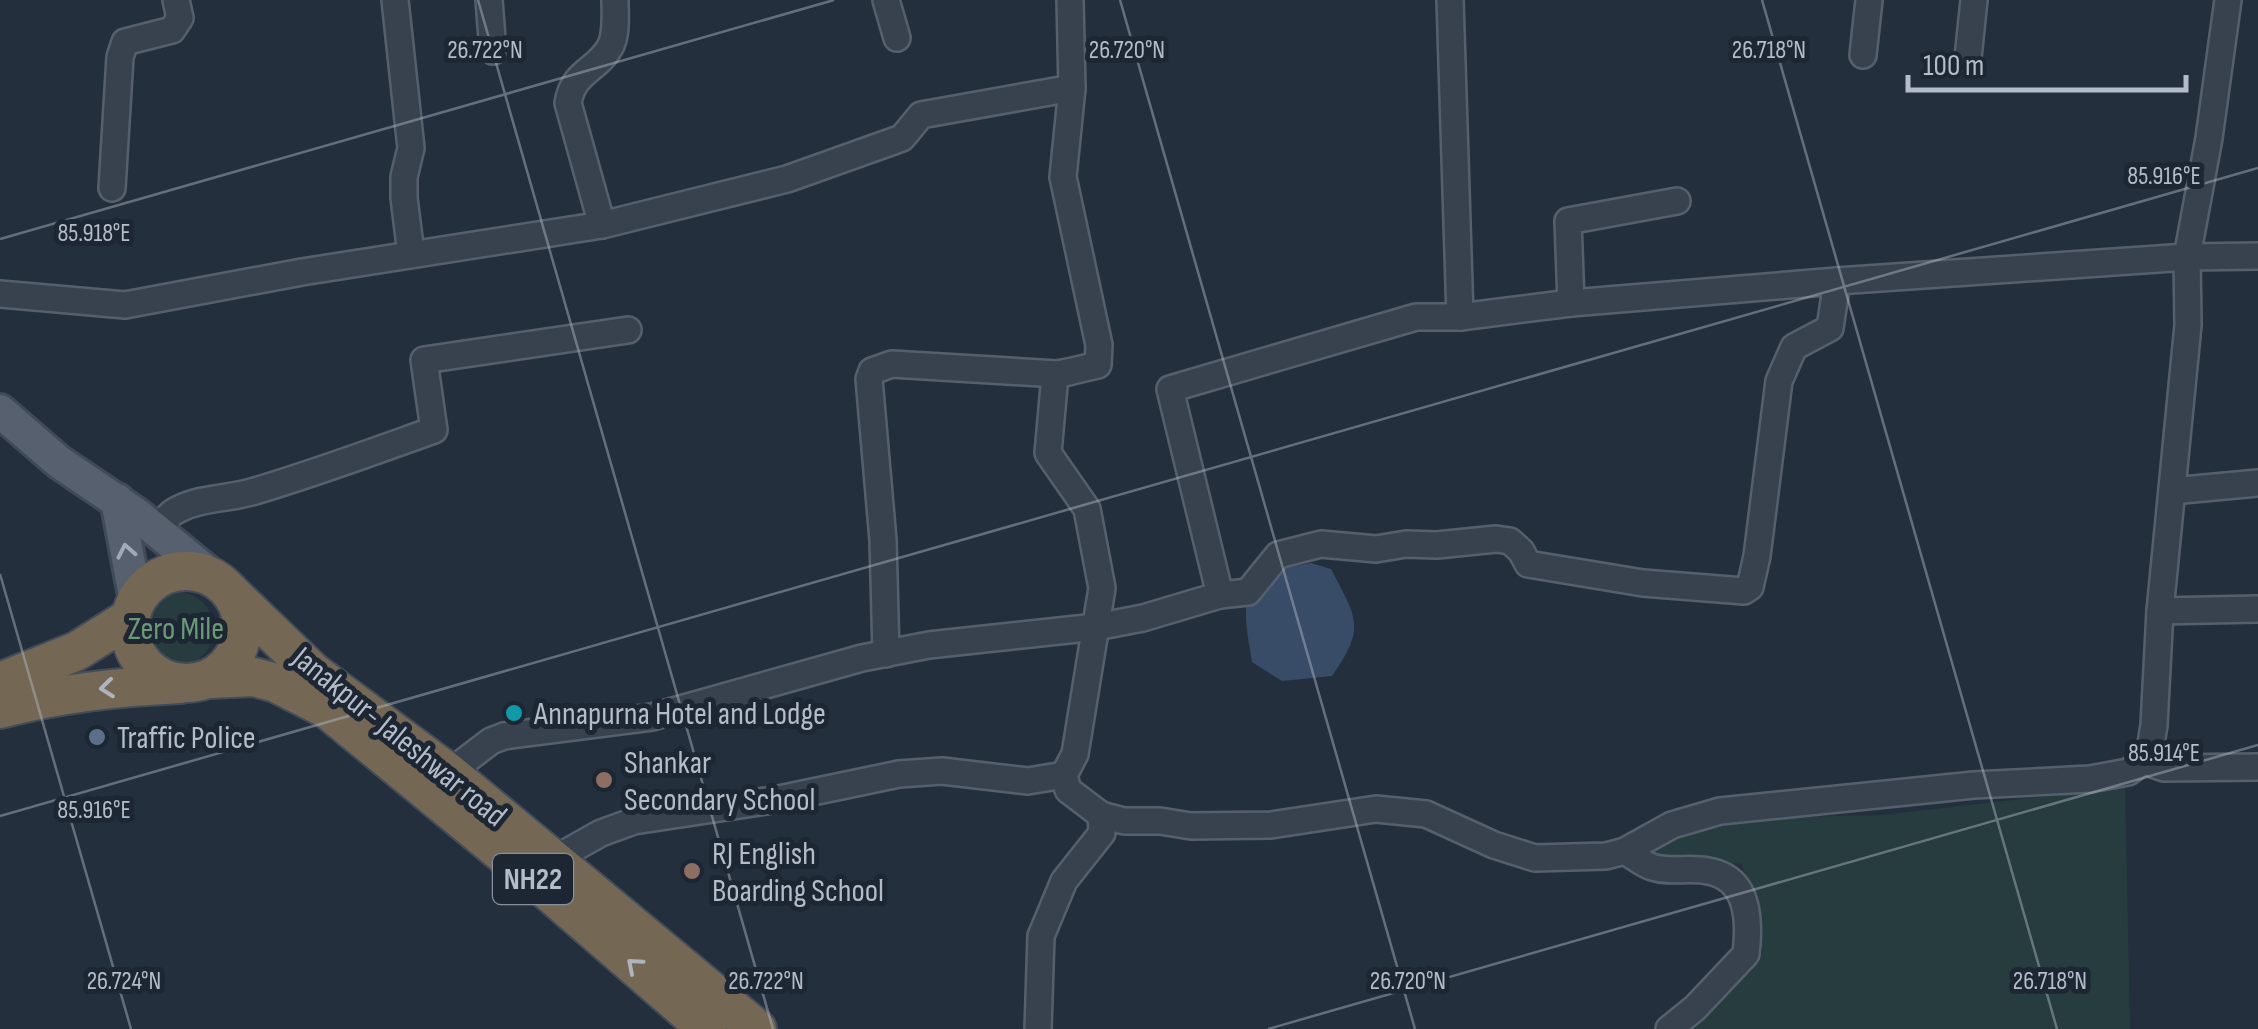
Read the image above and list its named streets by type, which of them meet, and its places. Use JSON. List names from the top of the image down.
{
  "streets": {
    "highway": ["Janakpur- Jaleshwar road", "NH22"]
  },
  "crossings": [
    ["Janakpur- Jaleshwar road", "NH22"]
  ],
  "parks": ["Zero Mile"],
  "places": [
    "Annapurna Hotel and Lodge",
    "Traffic Police",
    "Shankar Secondary School",
    "RJ English Boarding School"
  ],
  "scale_bar": "100 m",
  "coordinates": [
    "26.722°N",
    "26.720°N",
    "26.718°N",
    "85.916°E",
    "85.918°E",
    "85.914°E",
    "26.724°N"
  ]
}
